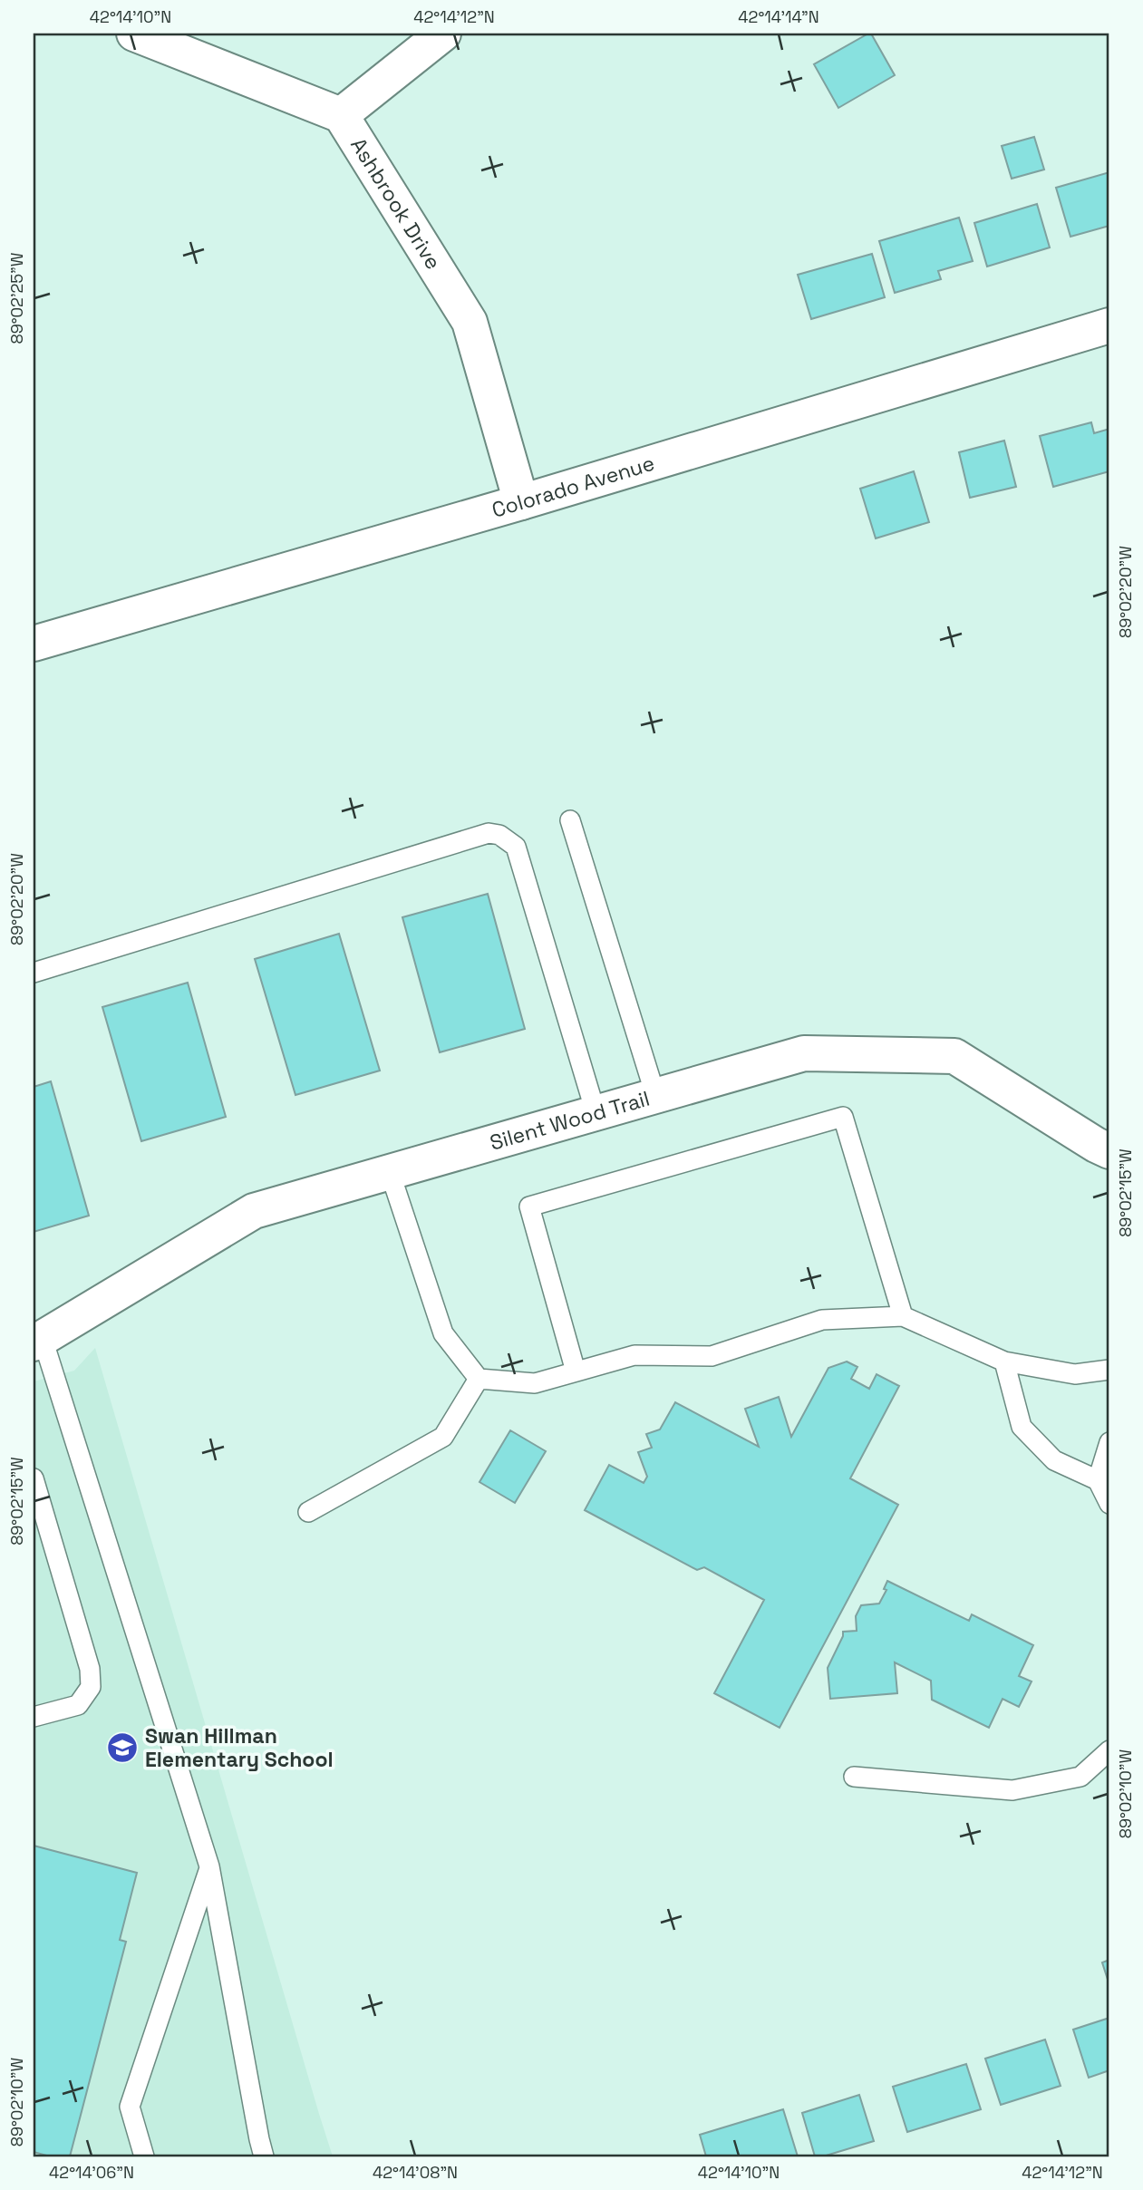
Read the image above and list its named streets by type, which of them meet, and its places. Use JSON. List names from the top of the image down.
{
  "streets": {
    "street": ["Ashbrook Drive", "Colorado Avenue", "Silent Wood Trail"]
  },
  "crossings": [
    ["Ashbrook Drive", "Colorado Avenue"]
  ],
  "places": {
    "school or university": ["Swan Hillman Elementary School"]
  },
  "coordinates": [
    "42°14'10\"N",
    "42°14'12\"N",
    "42°14'14\"N",
    "89°02'25\"W",
    "89°02'20\"W",
    "89°02'15\"W",
    "89°02'10\"W",
    "42°14'06\"N",
    "42°14'08\"N"
  ]
}
